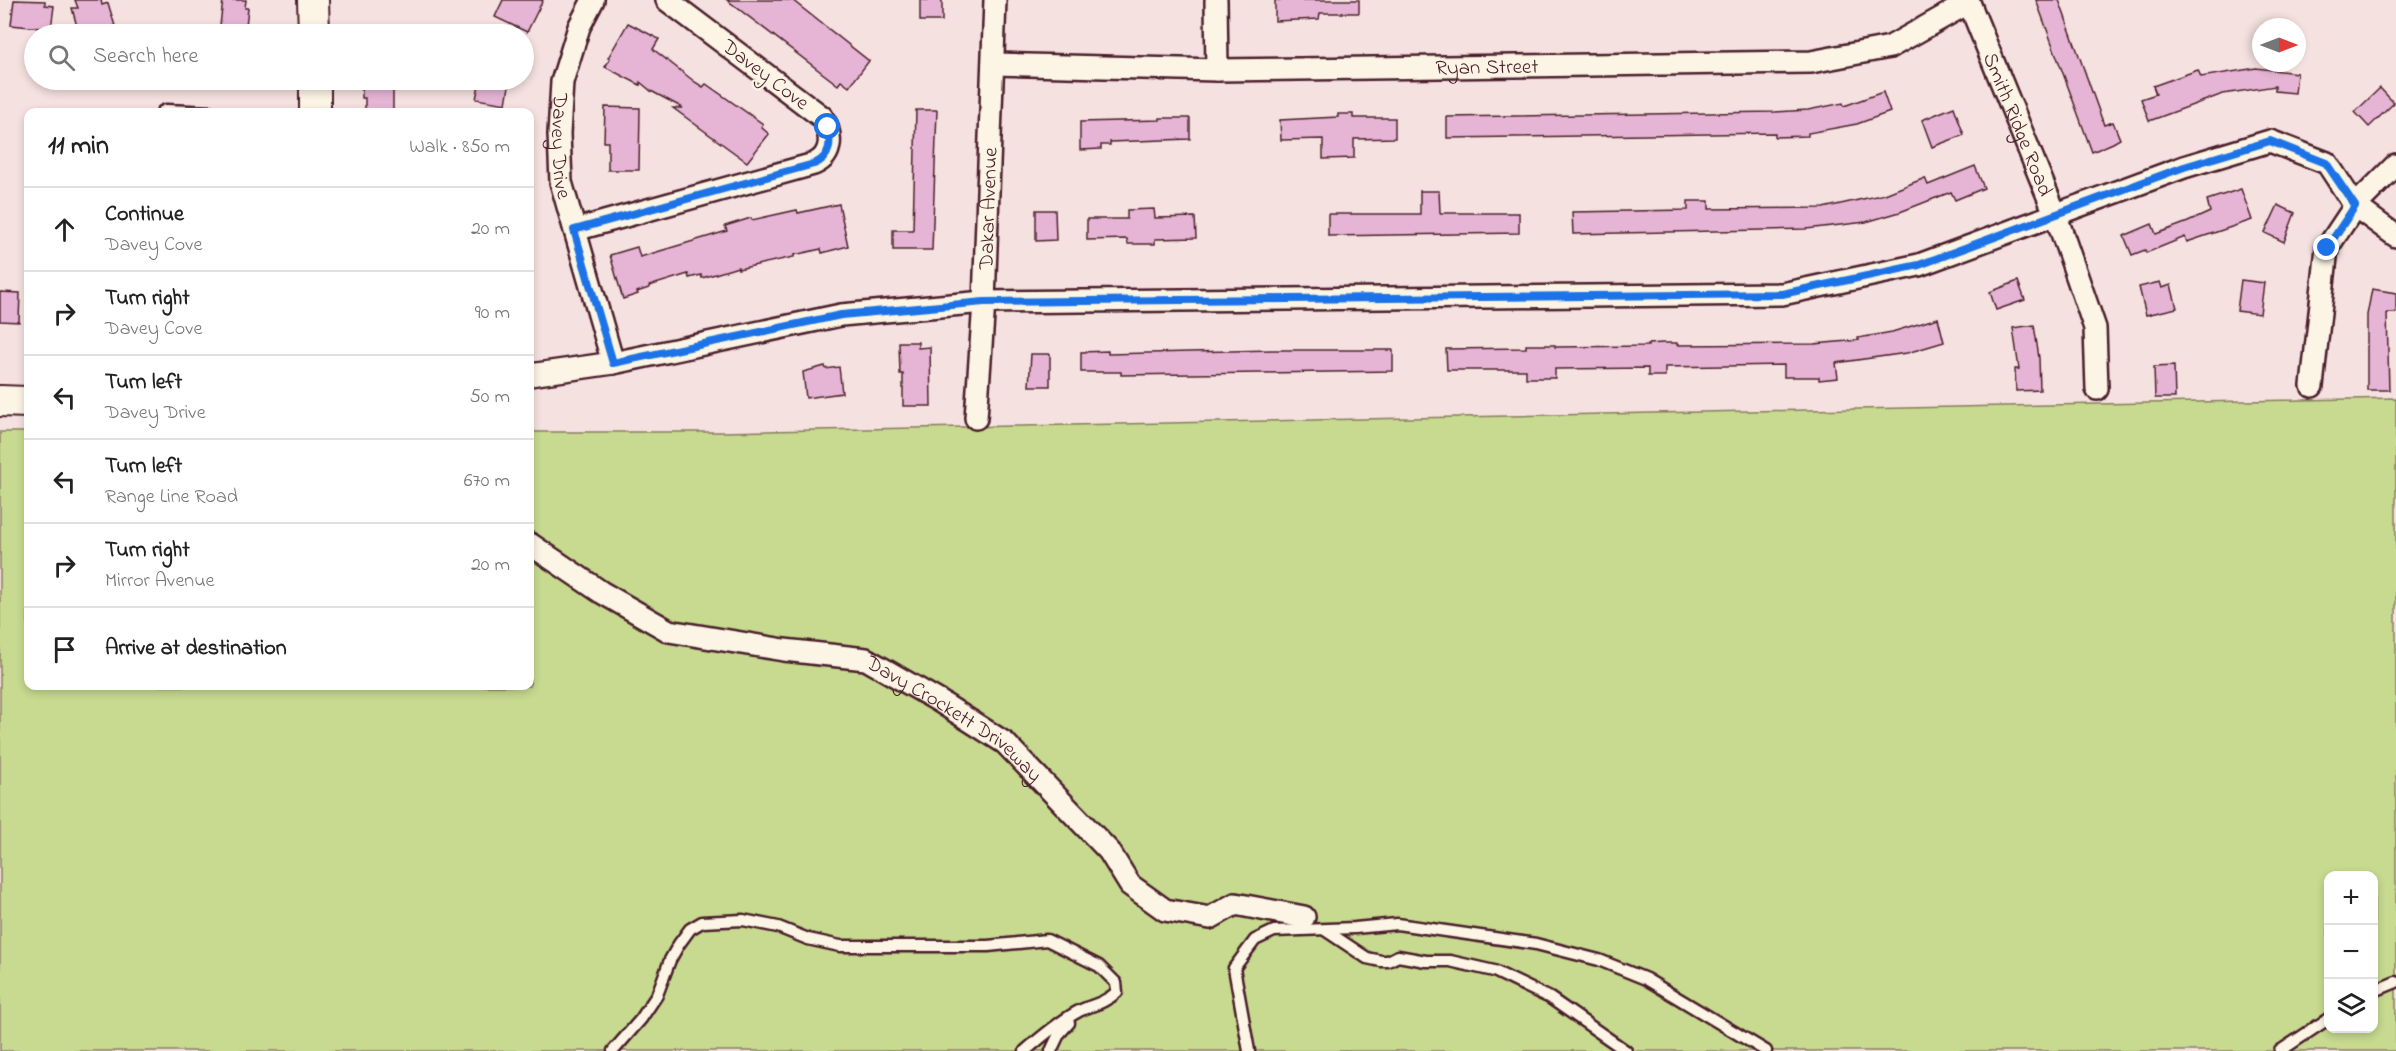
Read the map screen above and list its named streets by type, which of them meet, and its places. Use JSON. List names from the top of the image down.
{
  "streets": {
    "street": [
      "Ryan Street",
      "Davey Cove",
      "Smith Ridge Road",
      "Davey Drive",
      "Dakar Avenue",
      "Davy Crockett Driveway"
    ]
  },
  "crossings": [
    ["Ryan Street", "Smith Ridge Road"],
    ["Ryan Street", "Dakar Avenue"],
    ["Davey Cove", "Davey Drive"]
  ],
  "north": "right",
  "page": {
    "search": "Search here",
    "heading": ["11 min", "Walk · 850 m"],
    "list": [
      ["Continue", "Davey Cove", "20 m"],
      ["Turn right", "Davey Cove", "90 m"],
      ["Turn left", "Davey Drive", "50 m"],
      ["Turn left", "Range Line Road", "670 m"],
      ["Turn right", "Mirror Avenue", "20 m"],
      "Arrive at destination"
    ],
    "map_buttons": ["+", "−"]
  }
}
